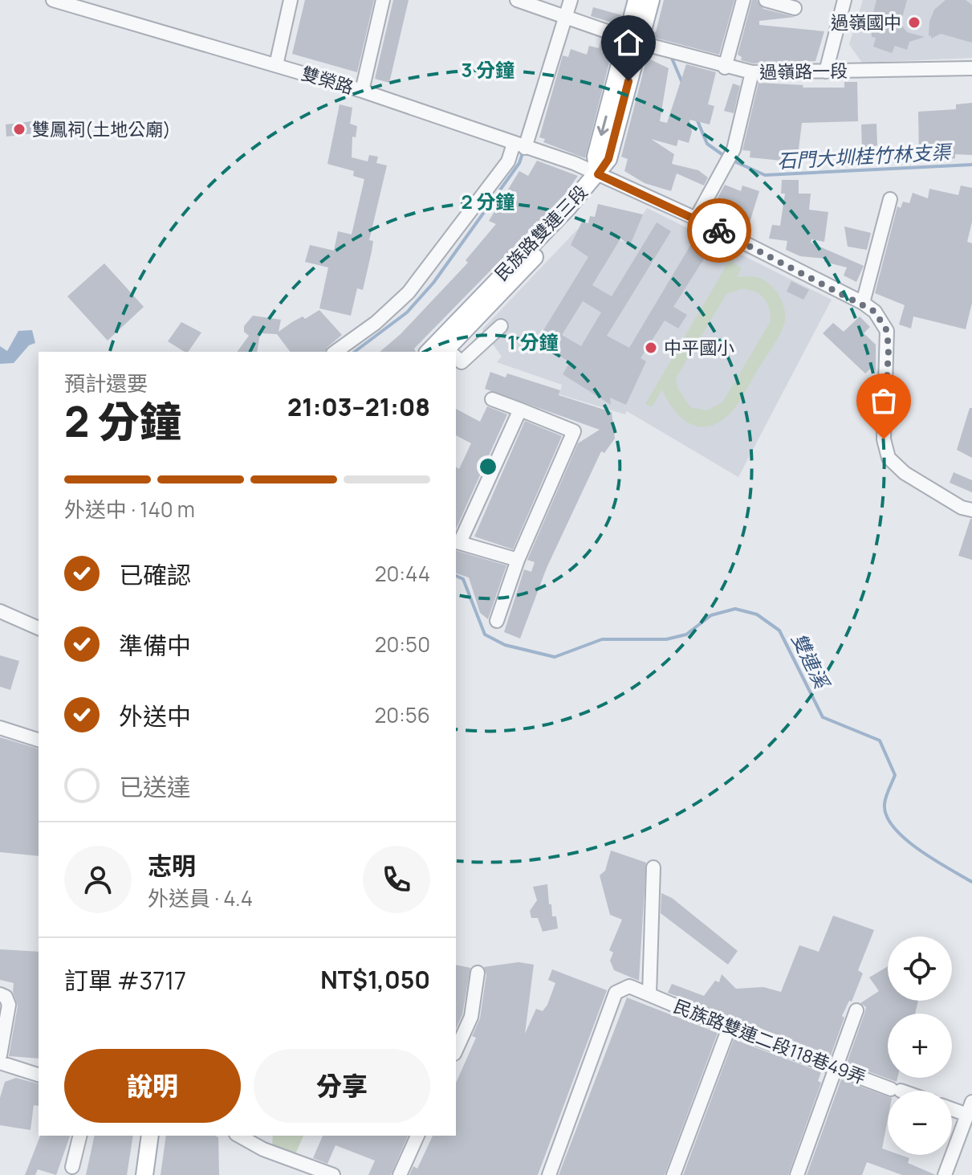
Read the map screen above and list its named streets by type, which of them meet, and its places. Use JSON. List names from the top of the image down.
{
  "streets": {
    "main road": ["民族路雙連三段"],
    "street": ["過嶺路一段", "雙榮路", "民族路雙連二段118巷49弄"]
  },
  "crossings": [
    ["過嶺路一段", "民族路雙連三段"],
    ["雙榮路", "民族路雙連三段"]
  ],
  "water": ["石門大圳桂竹林支渠", "雙連溪"],
  "places": ["過嶺國中", "雙鳳祠(土地公廟)", "中平國小"],
  "page": {
    "heading": ["2 分鐘", "預計還要", "21:03–21:08"],
    "panel": [
      "志明",
      "外送員 · 4.4",
      "訂單 #3717",
      "NT$1,050"
    ],
    "bar": "外送中 · 140 m",
    "list": [
      ["已確認", "20:44"],
      ["準備中", "20:50"],
      ["外送中", "20:56"],
      "已送達"
    ],
    "map_buttons": ["+", "−"],
    "buttons": ["說明", "分享"]
  },
  "rings": ["3 分鐘", "2 分鐘", "1 分鐘"]
}
